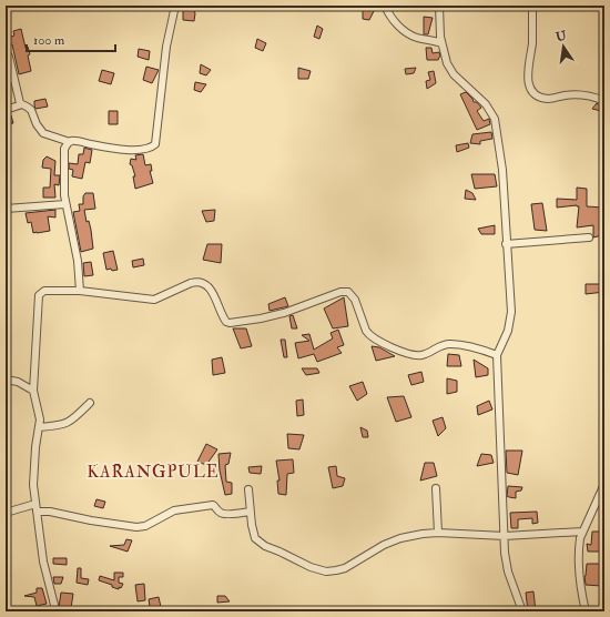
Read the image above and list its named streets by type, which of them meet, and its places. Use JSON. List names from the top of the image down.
{
  "districts": ["KARANGPULE"],
  "scale_bar": "100 m",
  "north": "top"
}
